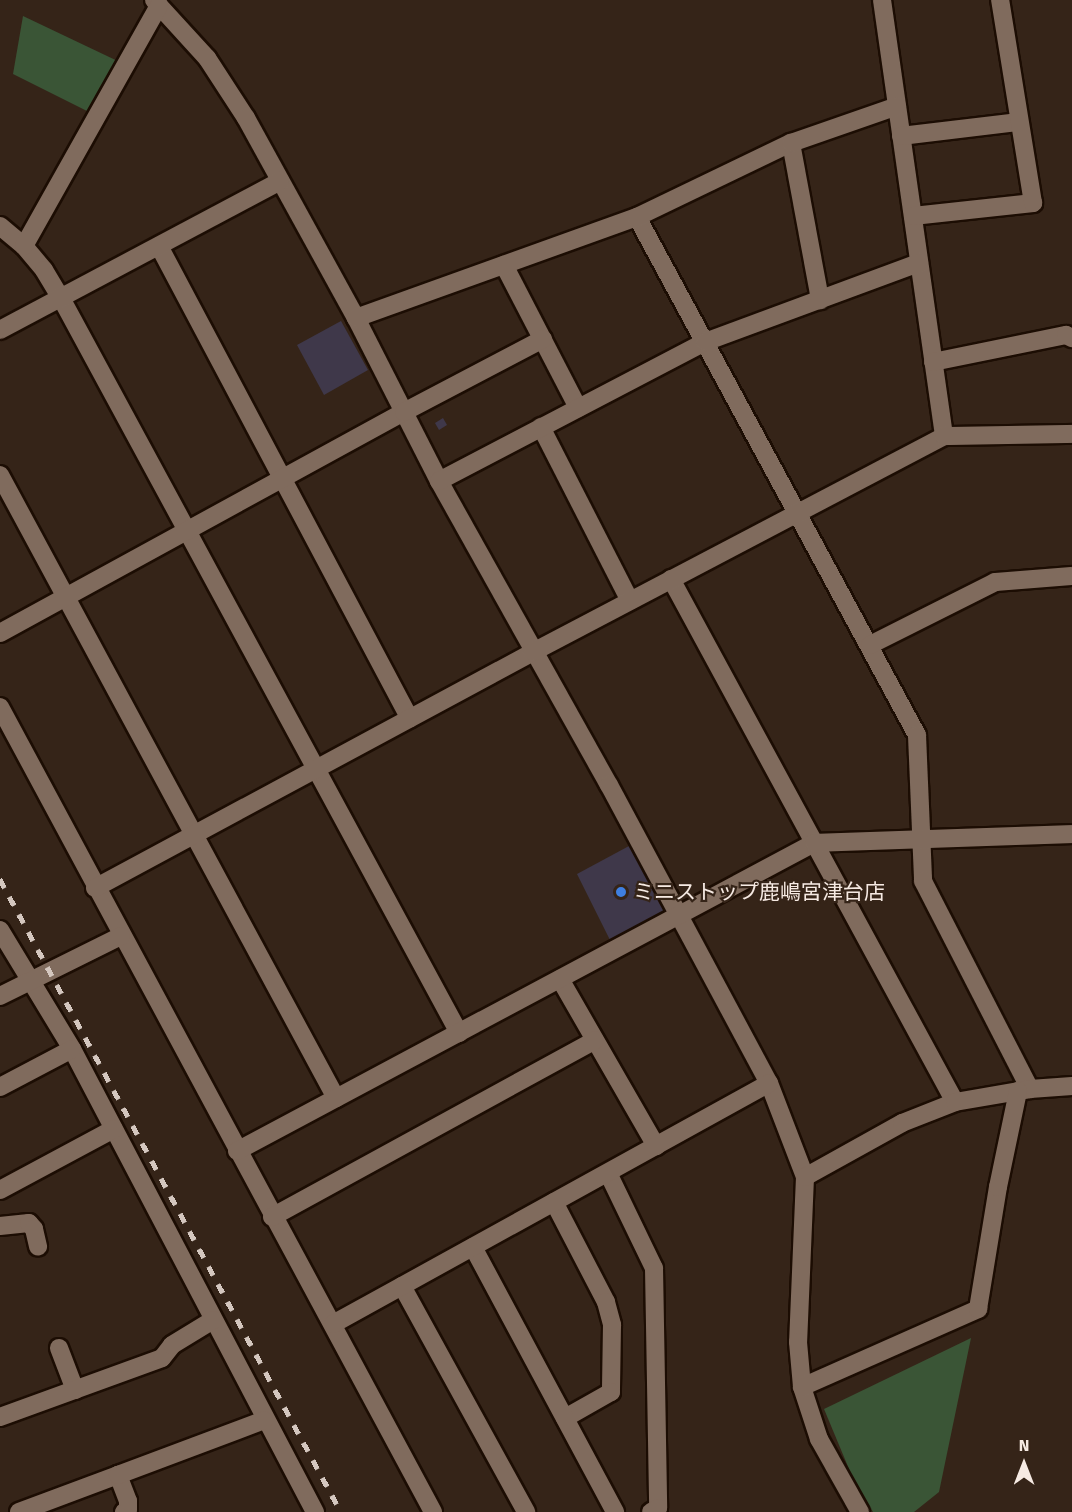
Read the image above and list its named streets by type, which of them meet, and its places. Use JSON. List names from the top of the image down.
{
  "places": ["ミニストップ鹿嶋宮津台店"],
  "north": "top"
}
